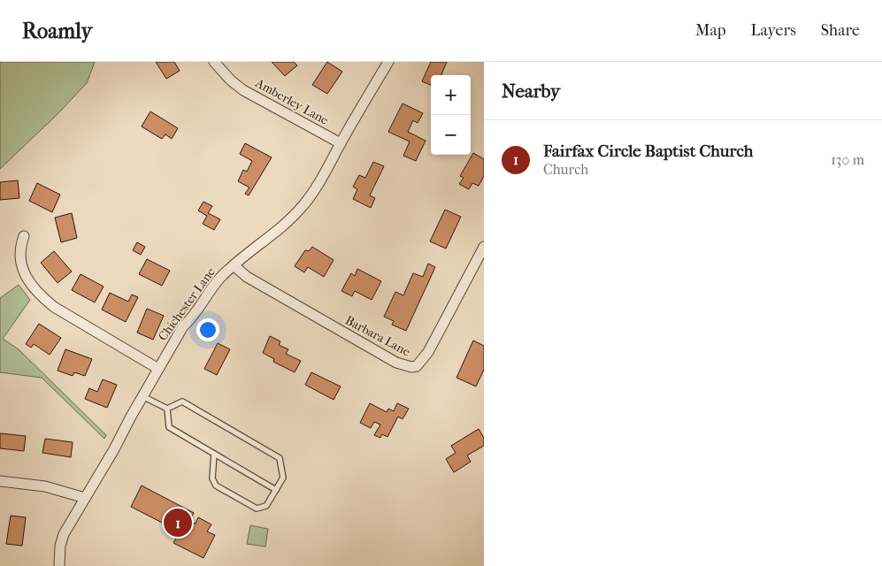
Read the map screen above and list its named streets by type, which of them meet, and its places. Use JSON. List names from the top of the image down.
{
  "streets": {
    "street": ["Amberley Lane", "Chichester Lane", "Barbara Lane"]
  },
  "crossings": [
    ["Amberley Lane", "Chichester Lane"],
    ["Chichester Lane", "Barbara Lane"]
  ],
  "page": {
    "header": "Roamly",
    "nav": ["Map", "Layers", "Share"],
    "heading": "Nearby",
    "map_buttons": ["+", "−"],
    "list": [
      {
        "mark": "1",
        "name": "Fairfax Circle Baptist Church",
        "note": "Church",
        "value": "130 m"
      }
    ],
    "pins": "1"
  }
}
